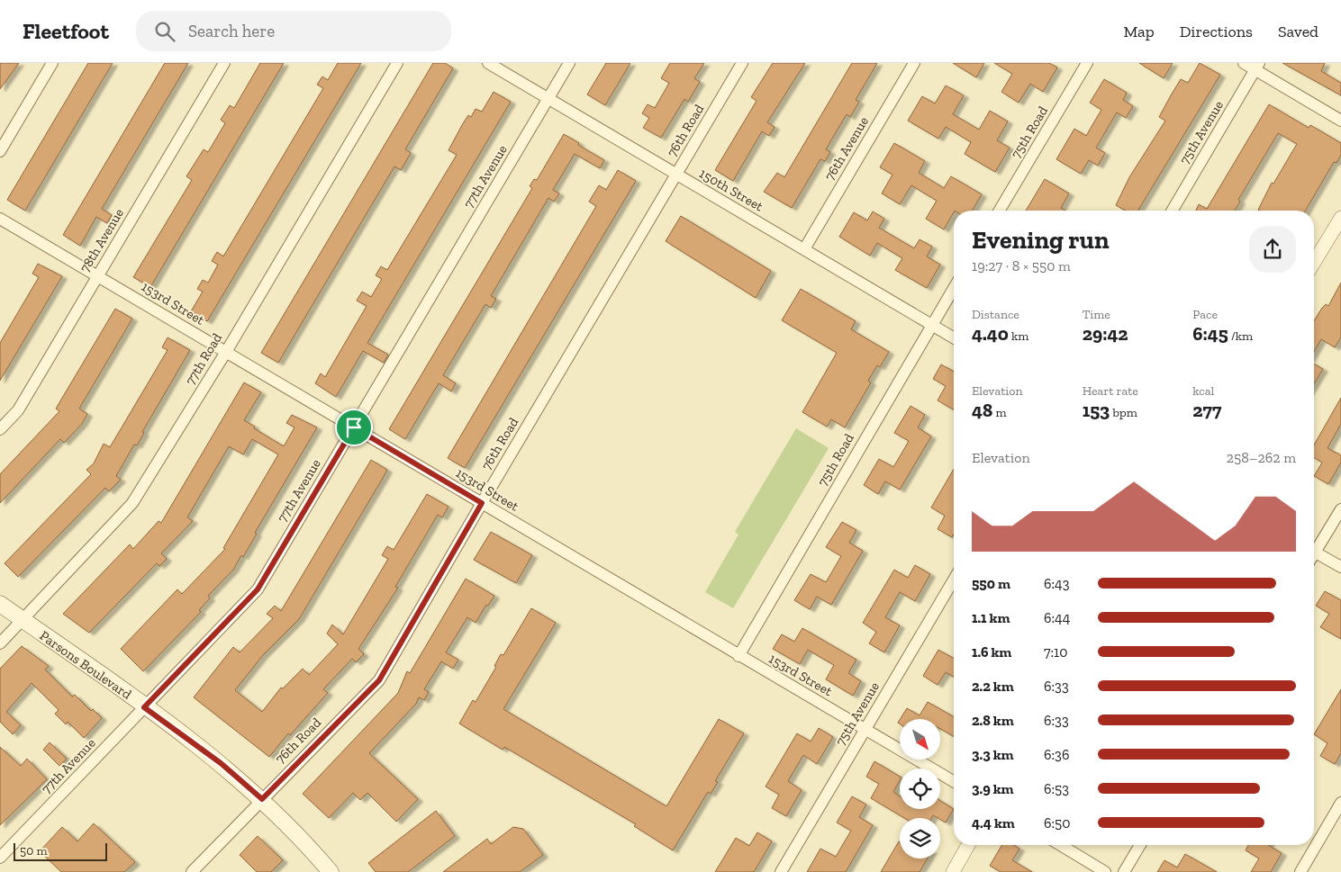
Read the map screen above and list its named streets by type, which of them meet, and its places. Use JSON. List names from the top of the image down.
{
  "streets": {
    "main road": ["Parsons Boulevard"],
    "street": [
      "76th Road",
      "75th Road",
      "75th Avenue",
      "76th Avenue",
      "77th Avenue",
      "150th Street",
      "78th Avenue",
      "153rd Street",
      "77th Road"
    ]
  },
  "crossings": [
    ["76th Road", "150th Street"],
    ["76th Road", "153rd Street"],
    ["76th Road", "Parsons Boulevard"],
    ["75th Road", "150th Street"],
    ["75th Road", "153rd Street"],
    ["75th Avenue", "153rd Street"],
    ["76th Avenue", "150th Street"],
    ["77th Avenue", "150th Street"],
    ["77th Avenue", "153rd Street"],
    ["77th Avenue", "Parsons Boulevard"],
    ["78th Avenue", "153rd Street"],
    ["153rd Street", "77th Road"],
    ["77th Road", "Parsons Boulevard"]
  ],
  "scale_bar": "50 m",
  "north": "bottom right",
  "page": {
    "header": "Fleetfoot",
    "search": "Search here",
    "nav": ["Map", "Directions", "Saved"],
    "heading": ["Evening run", "19:27 · 8 × 550 m"],
    "stats": [
      ["Distance", "4.40 km"],
      ["Time", "29:42"],
      ["Pace", "6:45 /km"],
      ["Elevation", "48 m"],
      ["Heart rate", "153 bpm"],
      ["kcal", "277"]
    ],
    "chart": ["Elevation", "258–262 m"],
    "list": [
      {
        "name": "550 m",
        "note": "6:43"
      },
      {
        "name": "1.1 km",
        "note": "6:44"
      },
      {
        "name": "1.6 km",
        "note": "7:10"
      },
      {
        "name": "2.2 km",
        "note": "6:33"
      },
      {
        "name": "2.8 km",
        "note": "6:33"
      },
      {
        "name": "3.3 km",
        "note": "6:36"
      },
      {
        "name": "3.9 km",
        "note": "6:53"
      },
      {
        "name": "4.4 km",
        "note": "6:50"
      }
    ],
    "scale": "50 m"
  }
}
